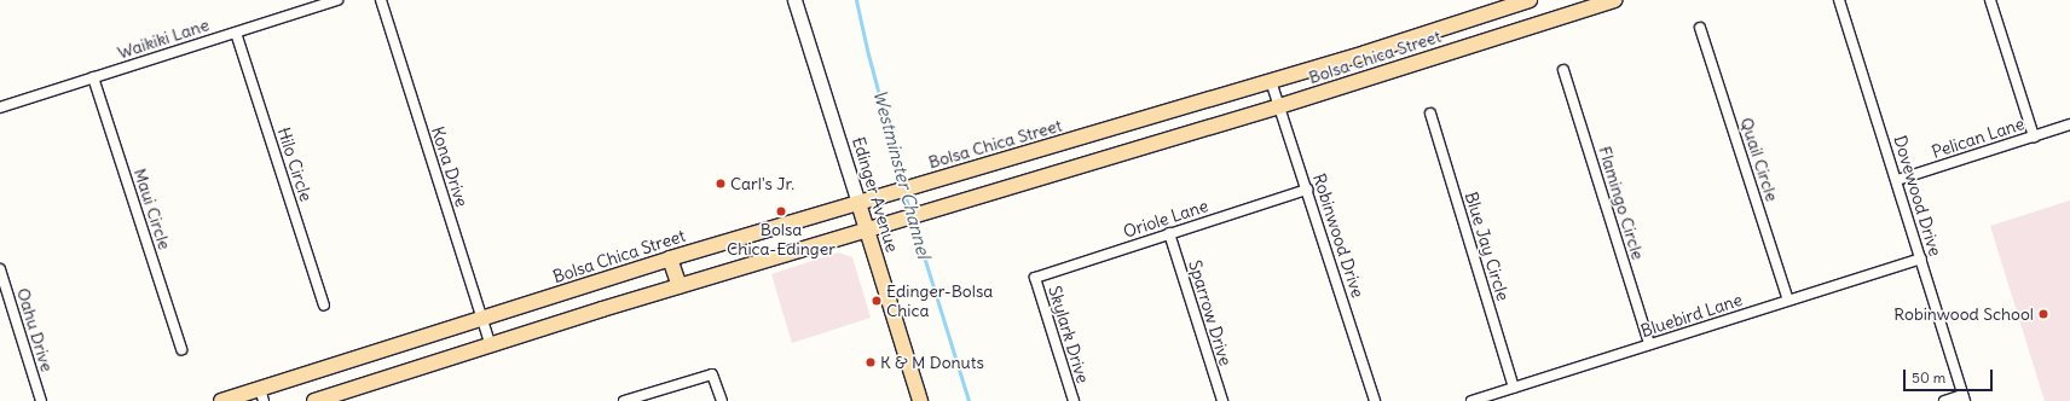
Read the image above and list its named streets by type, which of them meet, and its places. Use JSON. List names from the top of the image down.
{
  "streets": {
    "main road": ["Bolsa Chica Street", "Edinger Avenue"],
    "street": [
      "Waikiki Lane",
      "Pelican Lane",
      "Quail Circle",
      "Hilo Circle",
      "Kona Drive",
      "Dovewood Drive",
      "Flamingo Circle",
      "Maui Circle",
      "Oriole Lane",
      "Robinwood Drive",
      "Blue Jay Circle",
      "Sparrow Drive",
      "Bluebird Lane",
      "Oahu Drive",
      "Skylark Drive"
    ]
  },
  "crossings": [
    ["Waikiki Lane", "Hilo Circle"],
    ["Waikiki Lane", "Maui Circle"],
    ["Bolsa Chica Street", "Kona Drive"],
    ["Bolsa Chica Street", "Edinger Avenue"],
    ["Bolsa Chica Street", "Robinwood Drive"],
    ["Pelican Lane", "Dovewood Drive"],
    ["Quail Circle", "Bluebird Lane"],
    ["Dovewood Drive", "Bluebird Lane"],
    ["Flamingo Circle", "Bluebird Lane"],
    ["Oriole Lane", "Robinwood Drive"],
    ["Oriole Lane", "Sparrow Drive"],
    ["Oriole Lane", "Skylark Drive"],
    ["Blue Jay Circle", "Bluebird Lane"]
  ],
  "water": ["Westminster Channel"],
  "places": [
    "Carl's Jr.",
    "Bolsa Chica-Edinger",
    "Edinger-Bolsa Chica",
    "Robinwood School",
    "K & M Donuts"
  ],
  "scale_bar": "50 m"
}
